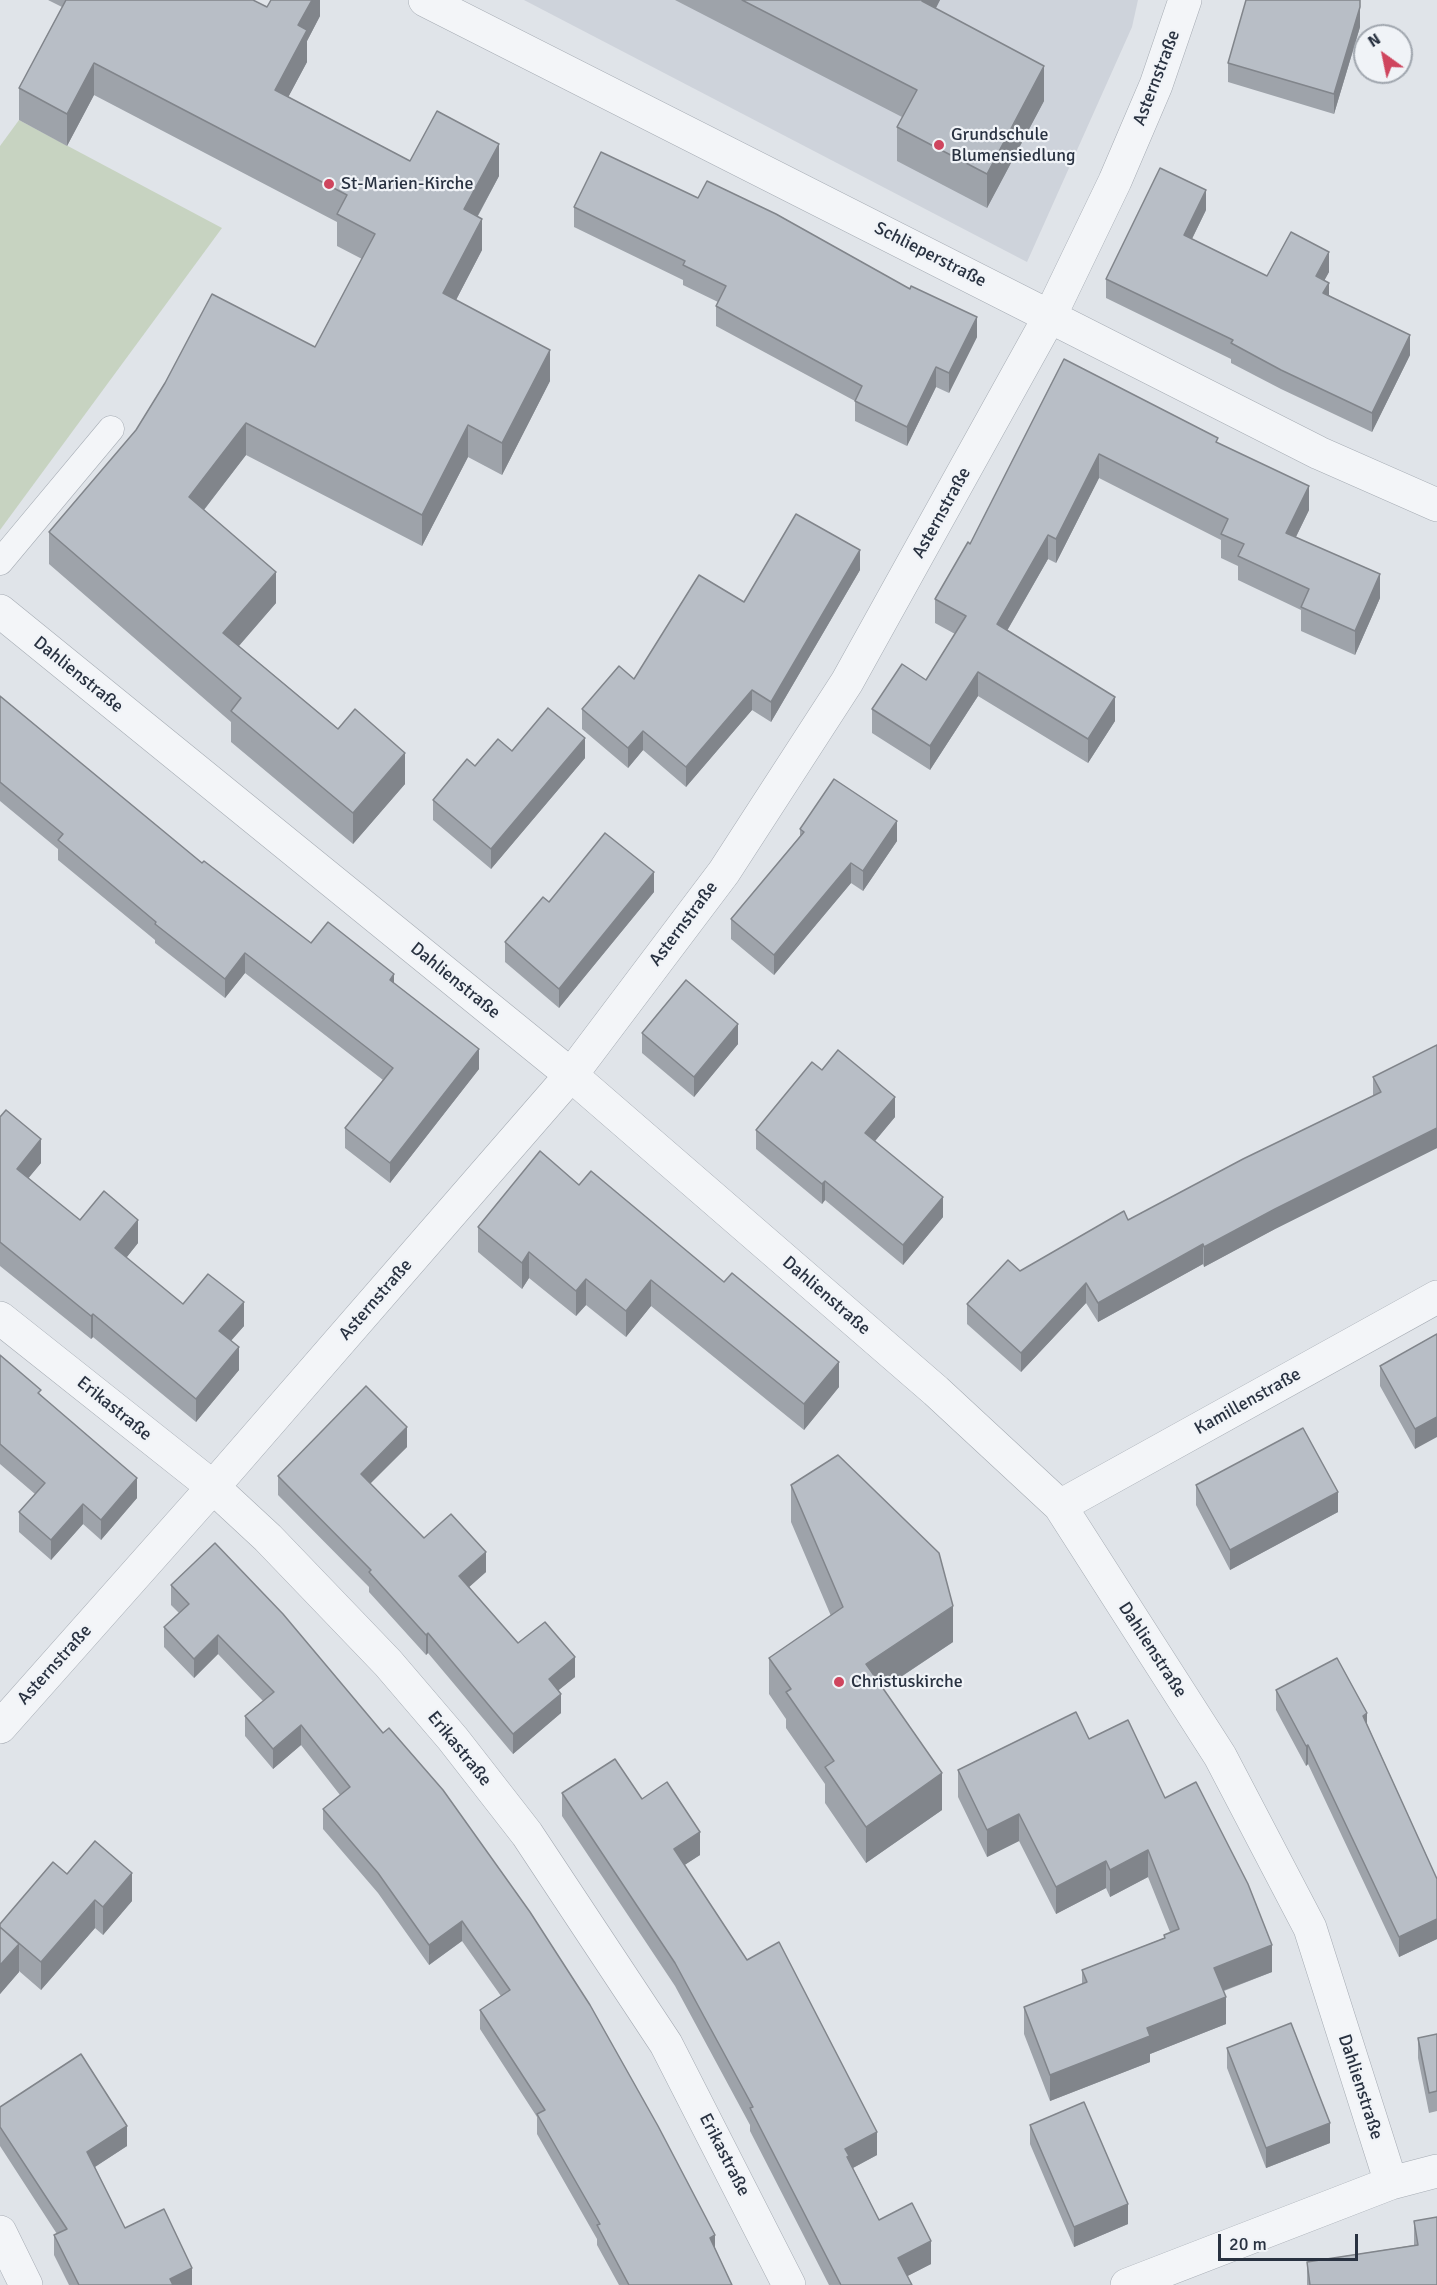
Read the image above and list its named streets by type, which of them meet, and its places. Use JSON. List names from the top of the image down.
{
  "streets": {
    "street": [
      "Asternstraße",
      "Schlieperstraße",
      "Dahlienstraße",
      "Kamillenstraße",
      "Erikastraße"
    ]
  },
  "crossings": [
    ["Asternstraße", "Schlieperstraße"],
    ["Asternstraße", "Dahlienstraße"],
    ["Asternstraße", "Erikastraße"],
    ["Dahlienstraße", "Kamillenstraße"]
  ],
  "places": ["Grundschule Blumensiedlung", "St-Marien-Kirche", "Christuskirche"],
  "scale_bar": "20 m",
  "north": "top left"
}
